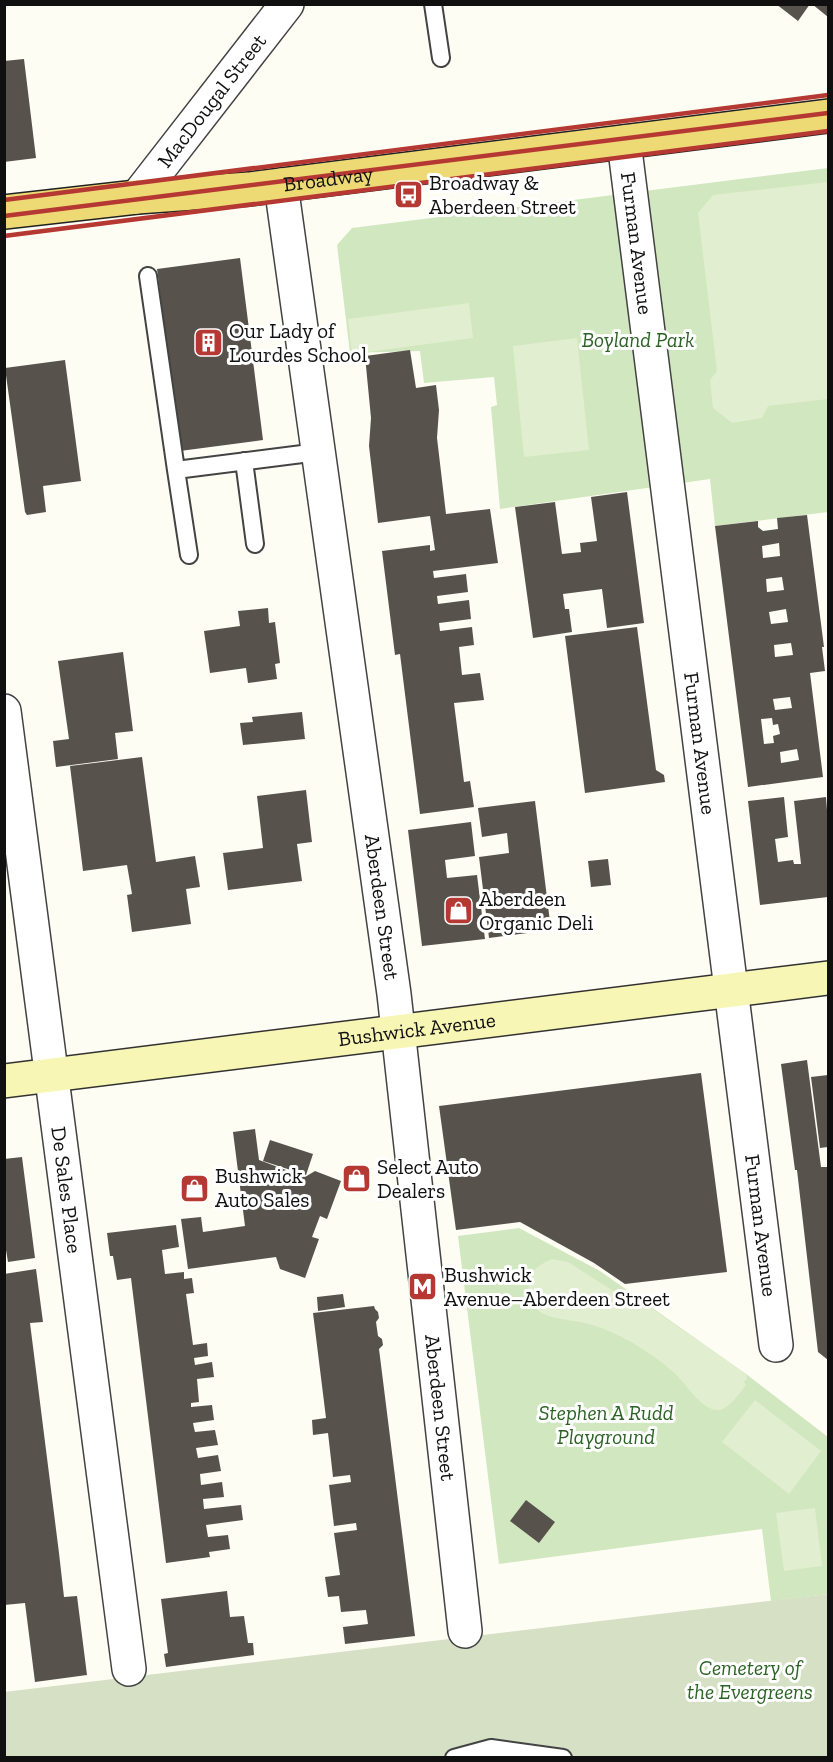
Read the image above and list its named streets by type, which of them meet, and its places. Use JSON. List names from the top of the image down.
{
  "streets": {
    "main road": ["Broadway", "Bushwick Avenue"],
    "street": [
      "MacDougal Street",
      "Furman Avenue",
      "Aberdeen Street",
      "De Sales Place"
    ]
  },
  "crossings": [
    ["MacDougal Street", "Broadway"],
    ["Broadway", "Furman Avenue"],
    ["Broadway", "Aberdeen Street"],
    ["Furman Avenue", "Bushwick Avenue"],
    ["Aberdeen Street", "Bushwick Avenue"],
    ["Bushwick Avenue", "De Sales Place"]
  ],
  "parks": ["Boyland Park", "Stephen A Rudd Playground", "Cemetery of the Evergreens"],
  "places": {
    "bus stop": ["Broadway & Aberdeen Street"],
    "building": ["Our Lady of Lourdes School"],
    "shop": ["Aberdeen Organic Deli", "Select Auto Dealers", "Bushwick Auto Sales"],
    "metro station": ["Bushwick Avenue–Aberdeen Street"]
  }
}
